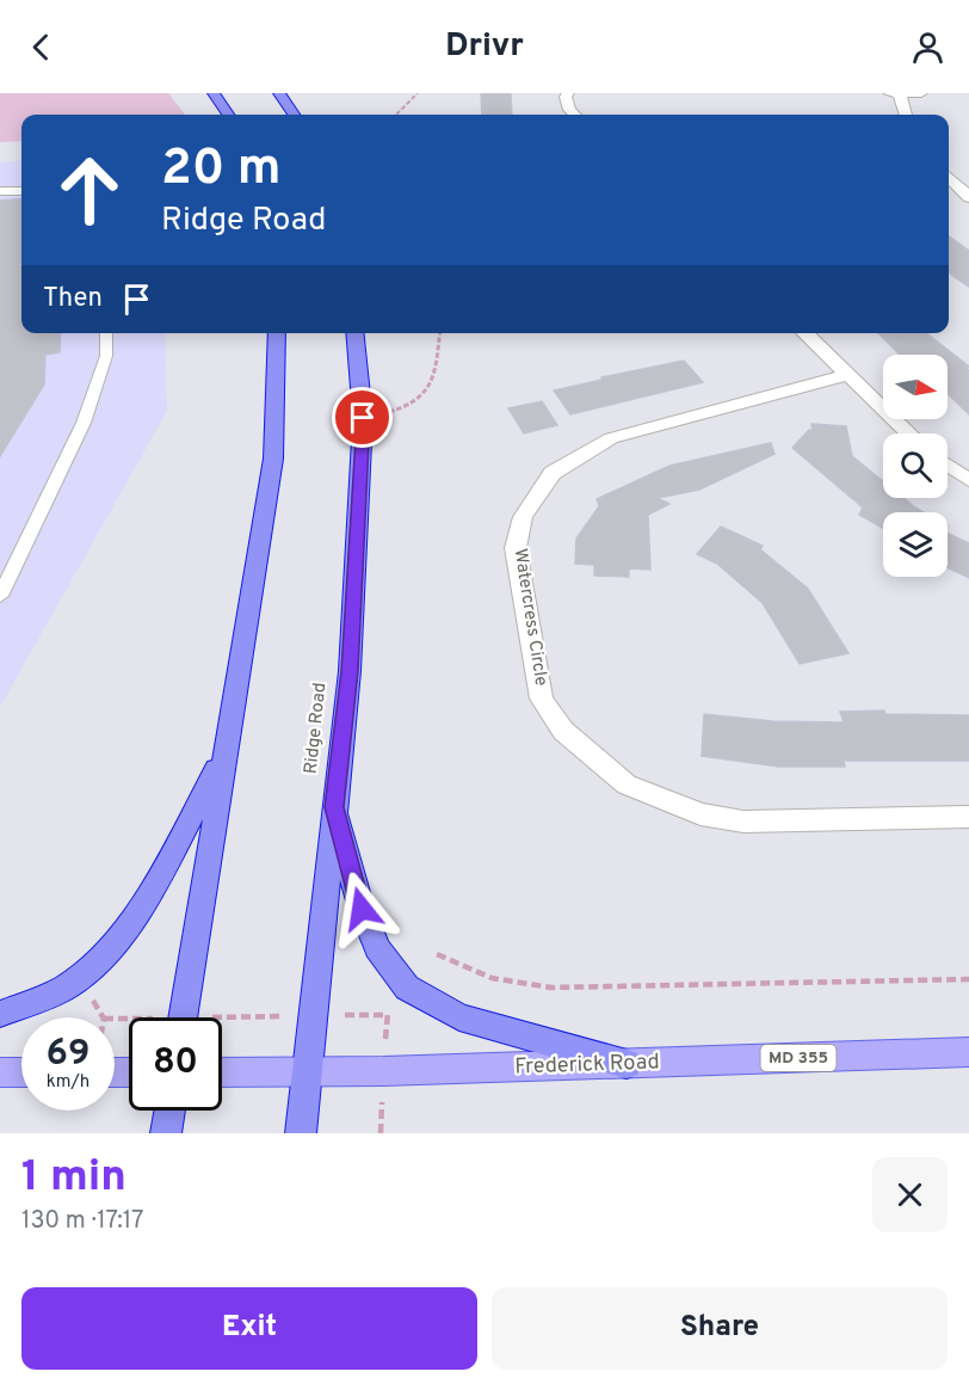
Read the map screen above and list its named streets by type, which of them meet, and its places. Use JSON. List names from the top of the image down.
{
  "streets": {
    "highway": ["Ridge Road"],
    "main road": ["MD 355", "Frederick Road"],
    "street": ["Watercress Circle"]
  },
  "crossings": [
    ["Ridge Road", "Frederick Road"]
  ],
  "north": "right",
  "page": {
    "header": "Drivr",
    "turn": ["20 m", "Ridge Road"],
    "then": "Then",
    "speed": "69 km/h",
    "limit": "80",
    "heading": ["1 min", "130 m · 17:17"],
    "buttons": ["Exit", "Share"]
  }
}
